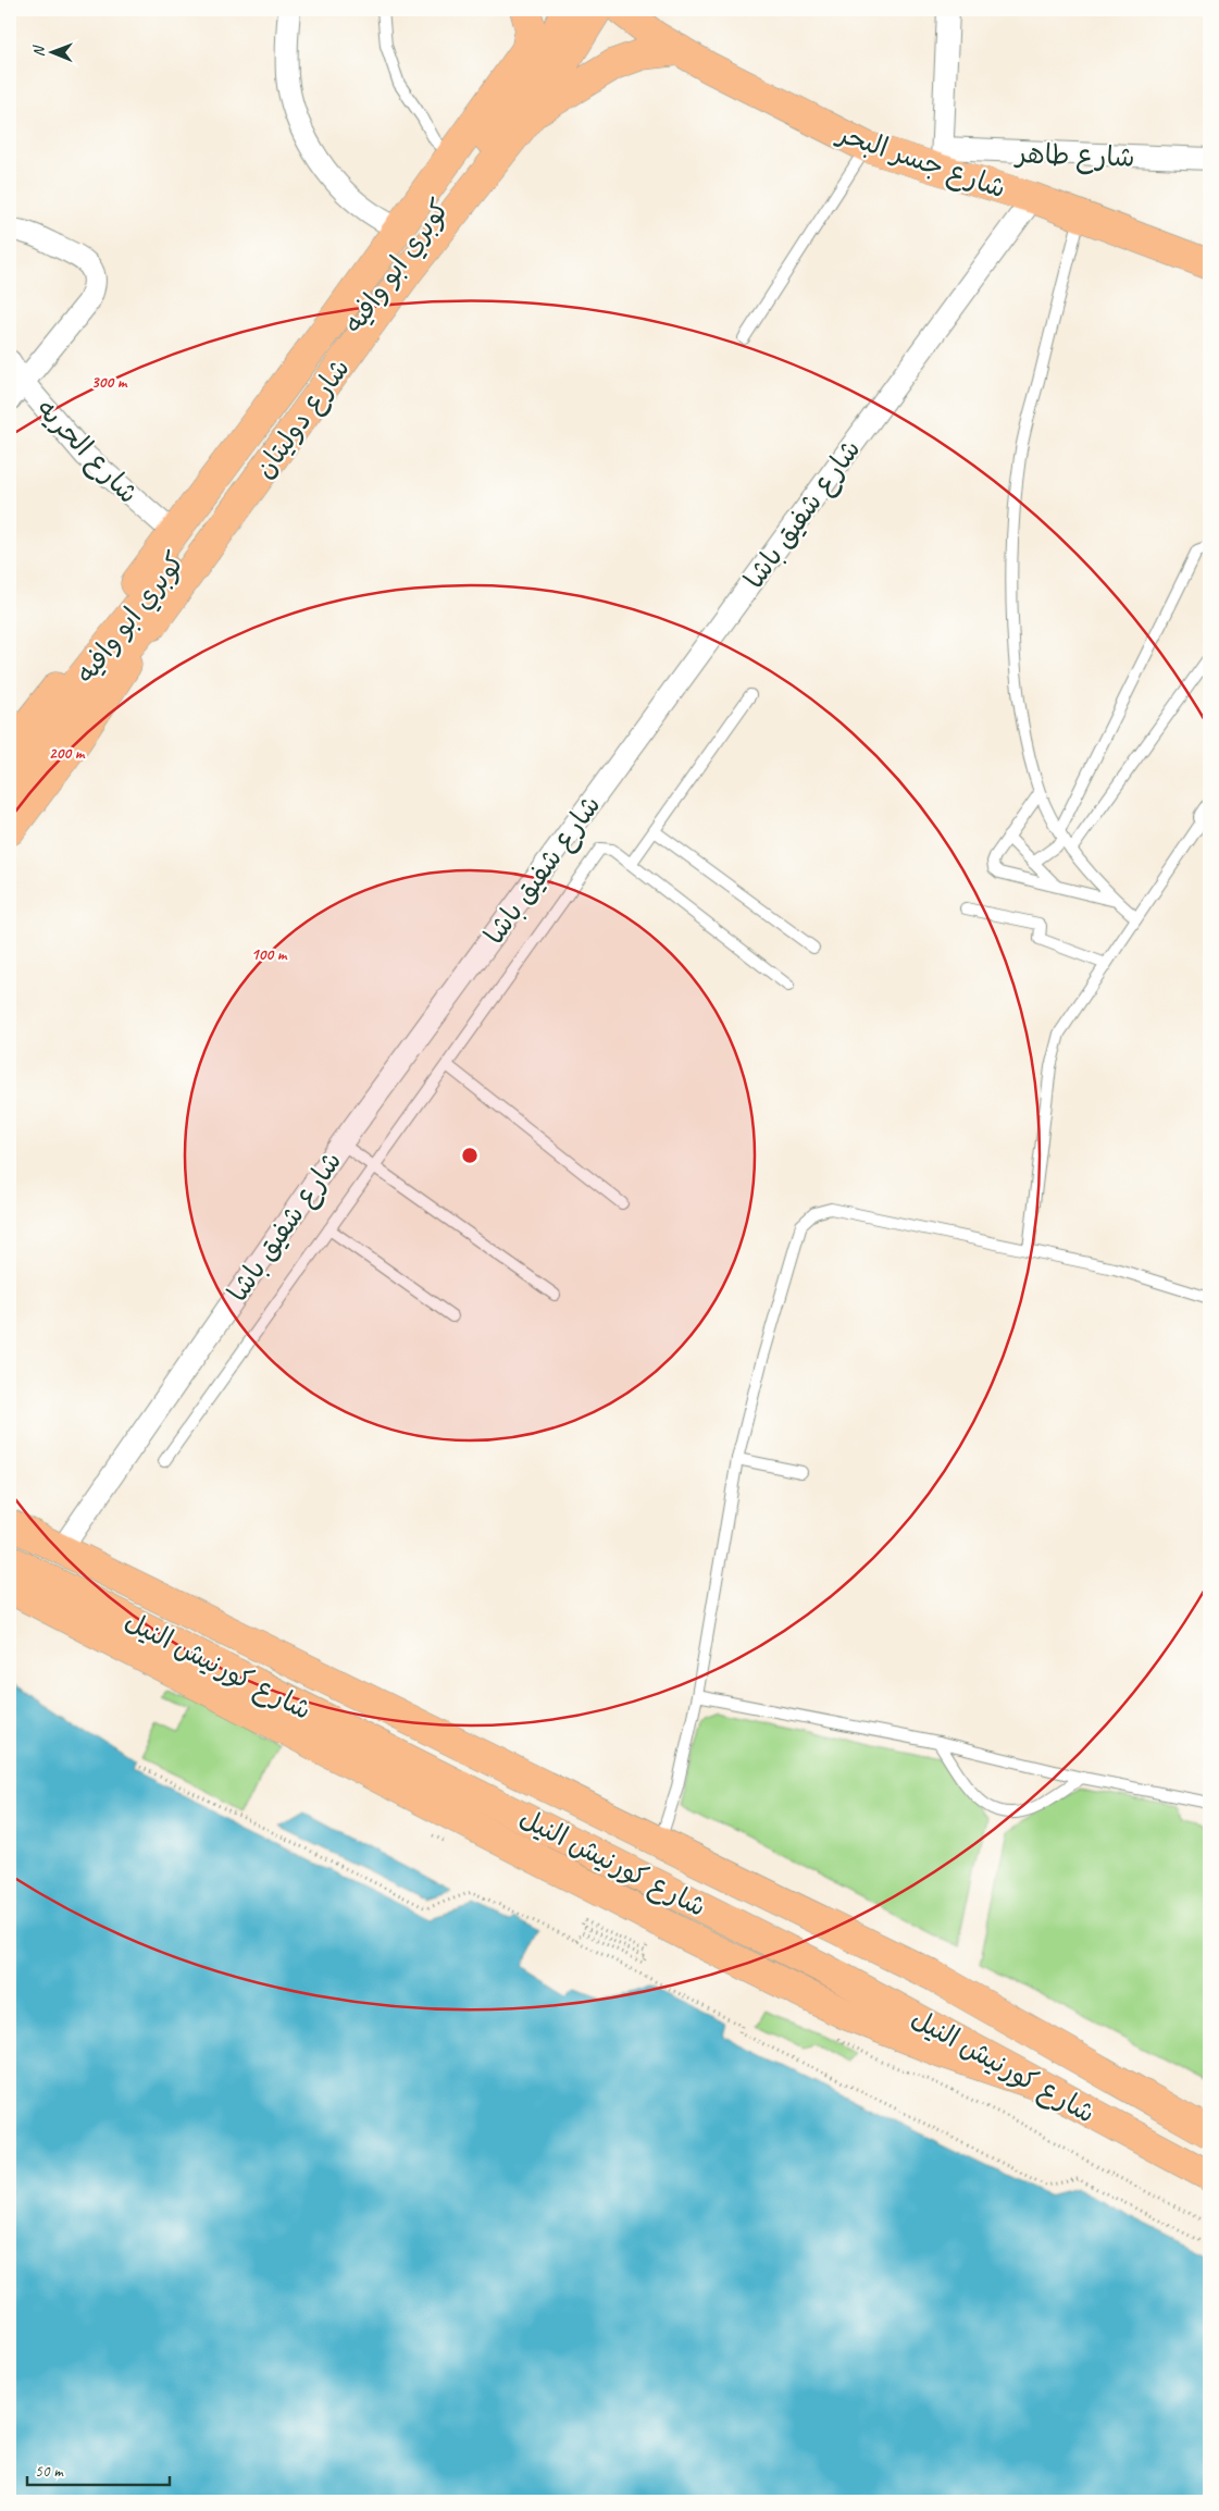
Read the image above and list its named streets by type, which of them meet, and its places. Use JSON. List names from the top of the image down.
{
  "streets": {
    "main road": [
      "شارع جسر البحر",
      "كوبري ابو وافيه",
      "شارع دوليتان",
      "شارع كورنيش النيل"
    ],
    "street": ["شارع طاهر", "شارع الحريه", "شارع شفيق باشا"]
  },
  "crossings": [
    ["شارع طاهر", "شارع جسر البحر"],
    ["شارع جسر البحر", "شارع شفيق باشا"],
    ["شارع دوليتان", "شارع الحريه"],
    ["شارع شفيق باشا", "شارع كورنيش النيل"]
  ],
  "scale_bar": "50 m",
  "north": "left",
  "rings": ["300 m", "200 m", "100 m"]
}
